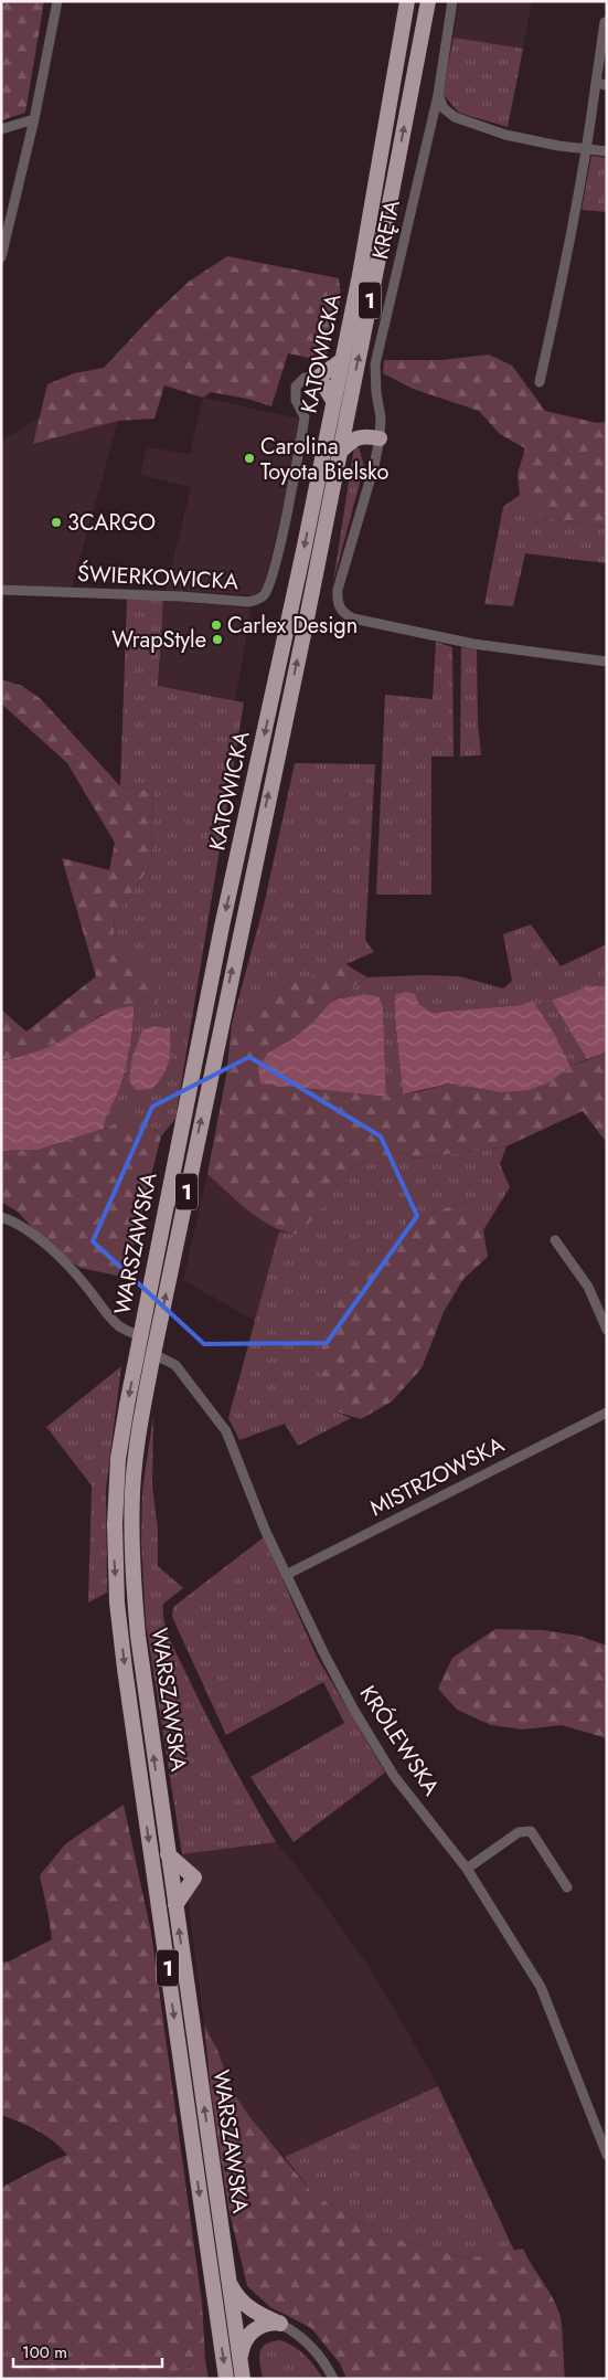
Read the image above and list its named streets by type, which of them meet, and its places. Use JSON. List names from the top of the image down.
{
  "streets": {
    "main road": ["1", "KATOWICKA", "WARSZAWSKA"],
    "street": [
      "KRĘTA",
      "ŚWIERKOWICKA",
      "MISTRZOWSKA",
      "KRÓLEWSKA"
    ]
  },
  "crossings": [
    ["KATOWICKA", "WARSZAWSKA"],
    ["WARSZAWSKA", "KRÓLEWSKA"],
    ["MISTRZOWSKA", "KRÓLEWSKA"]
  ],
  "places": [
    "Carolina Toyota Bielsko",
    "3CARGO",
    "Carlex Design",
    "WrapStyle"
  ],
  "scale_bar": "100 m"
}
